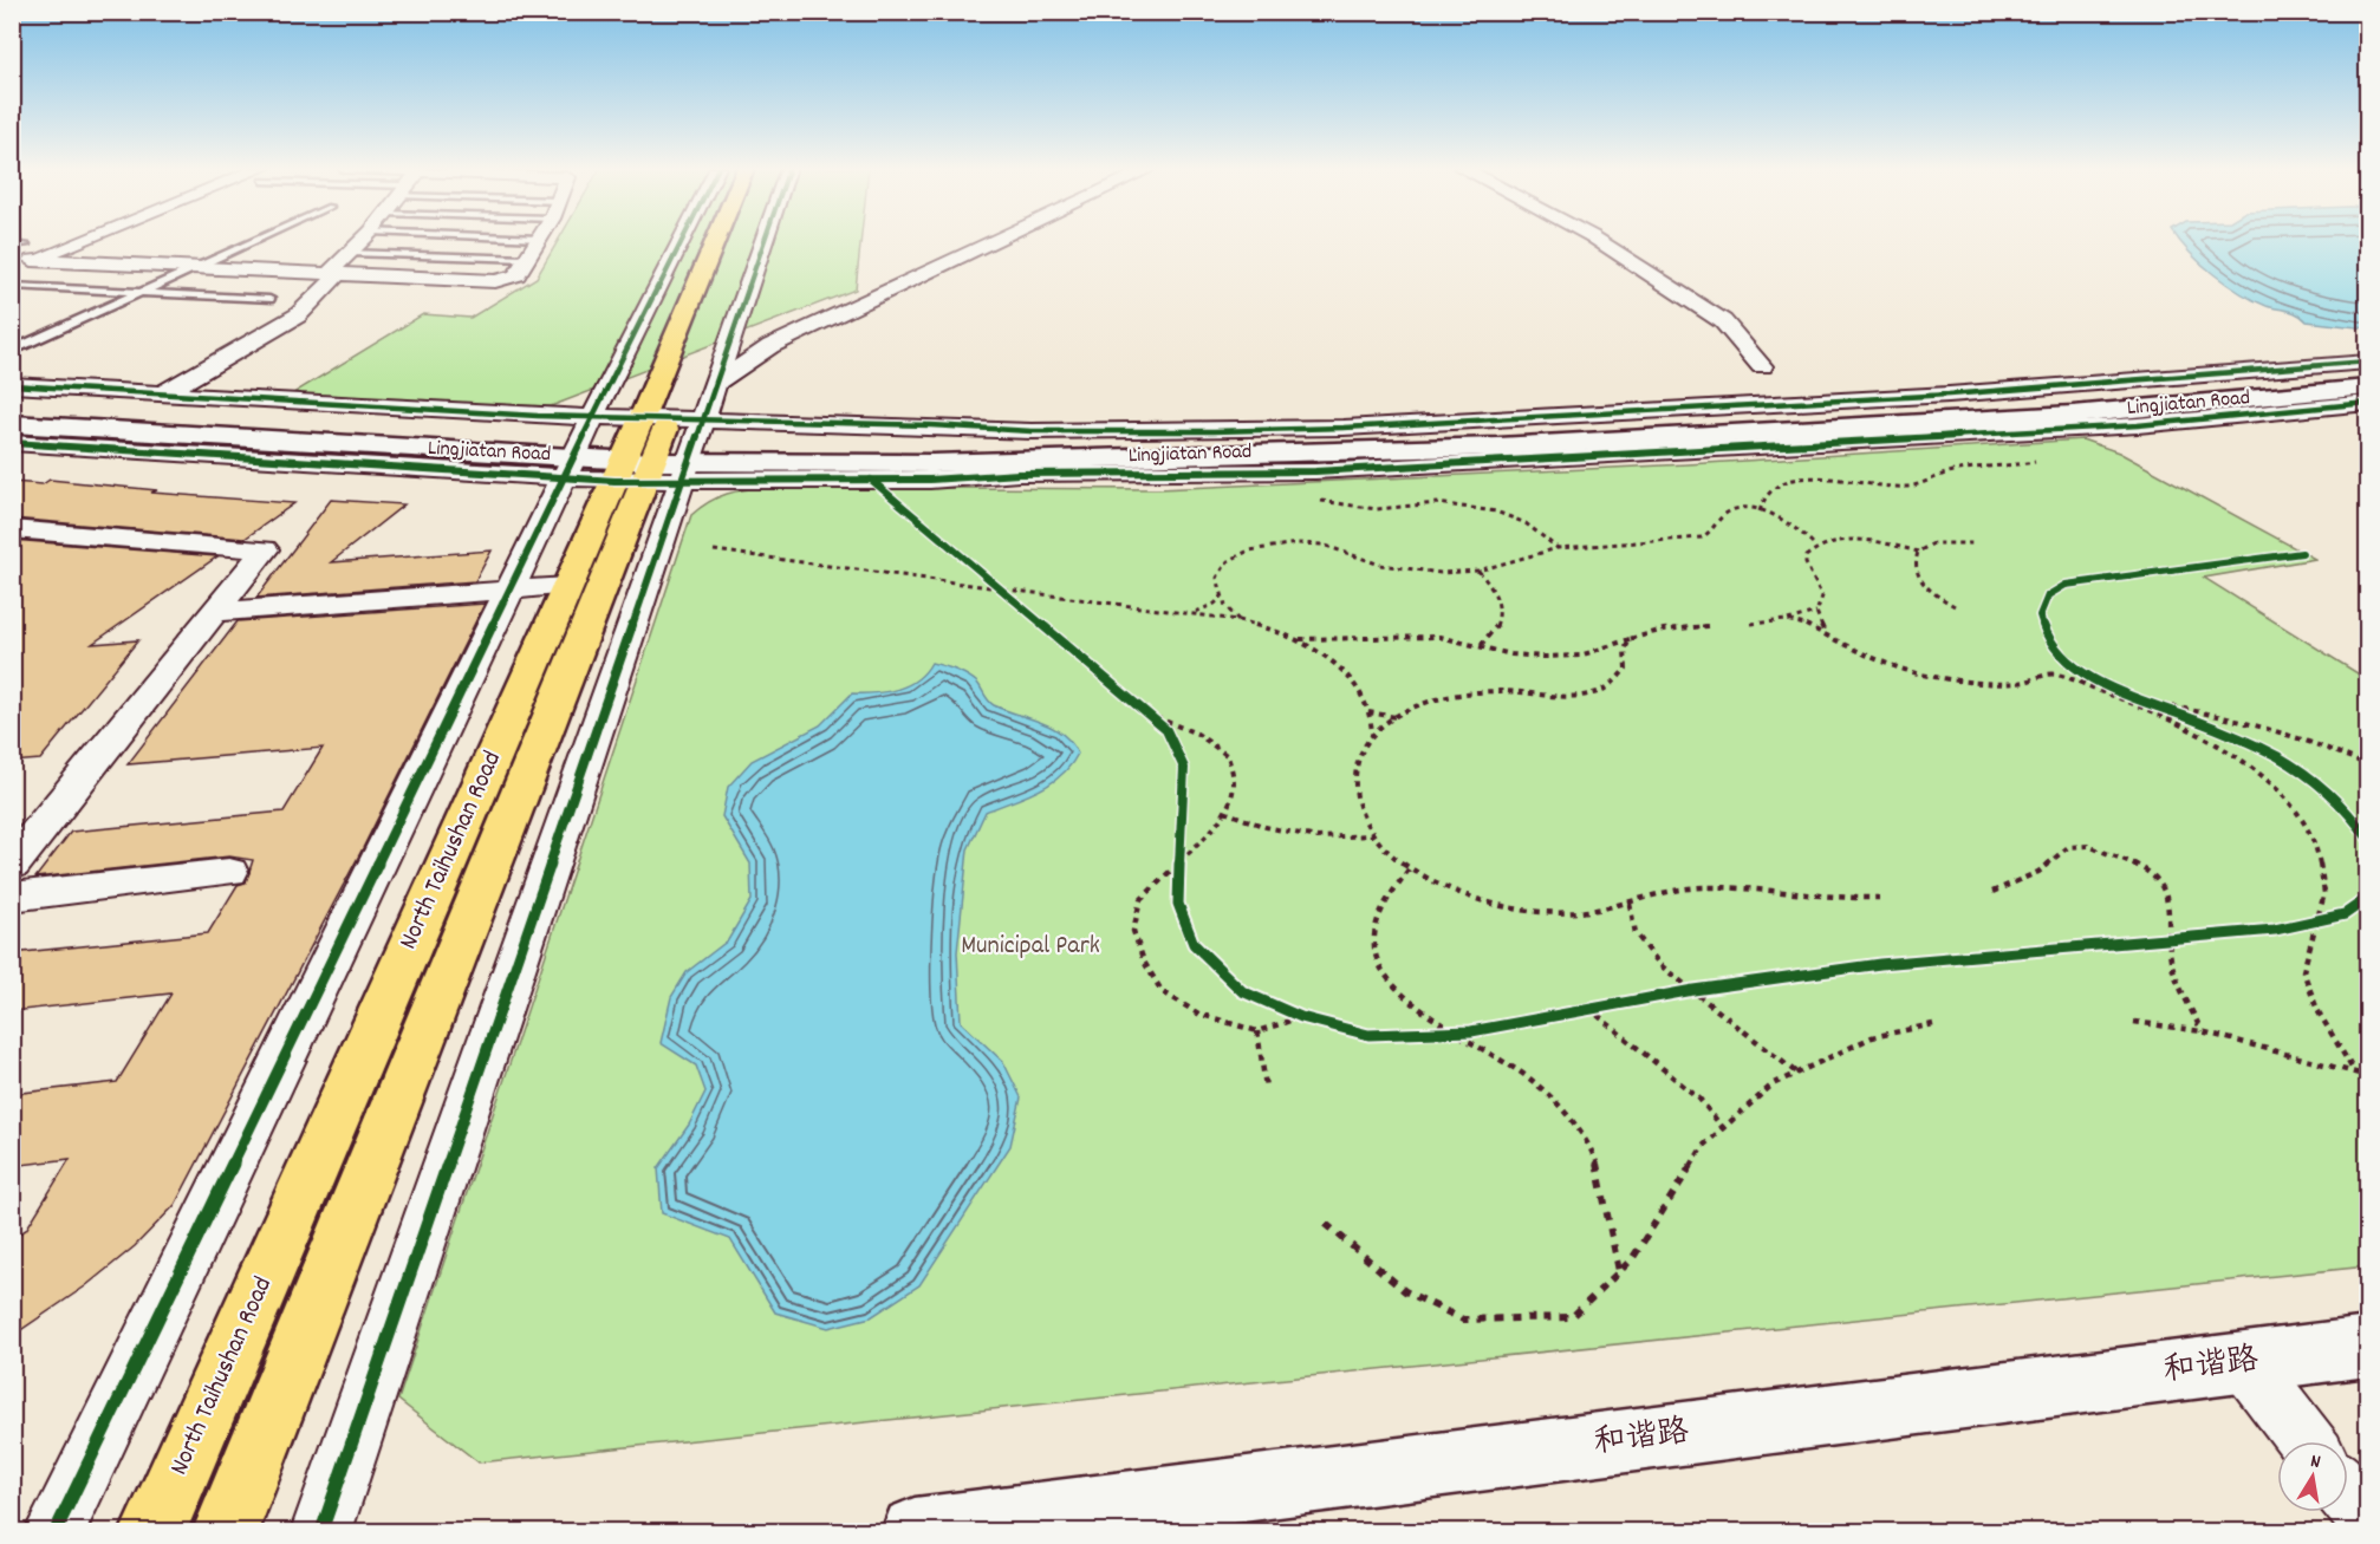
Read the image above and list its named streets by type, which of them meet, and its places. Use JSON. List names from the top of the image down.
{
  "streets": {
    "main road": ["Lingjiatan Road", "North Taihushan Road", "和谐路"]
  },
  "crossings": [
    ["Lingjiatan Road", "North Taihushan Road"]
  ],
  "parks": ["Municipal Park"],
  "north": "top"
}
